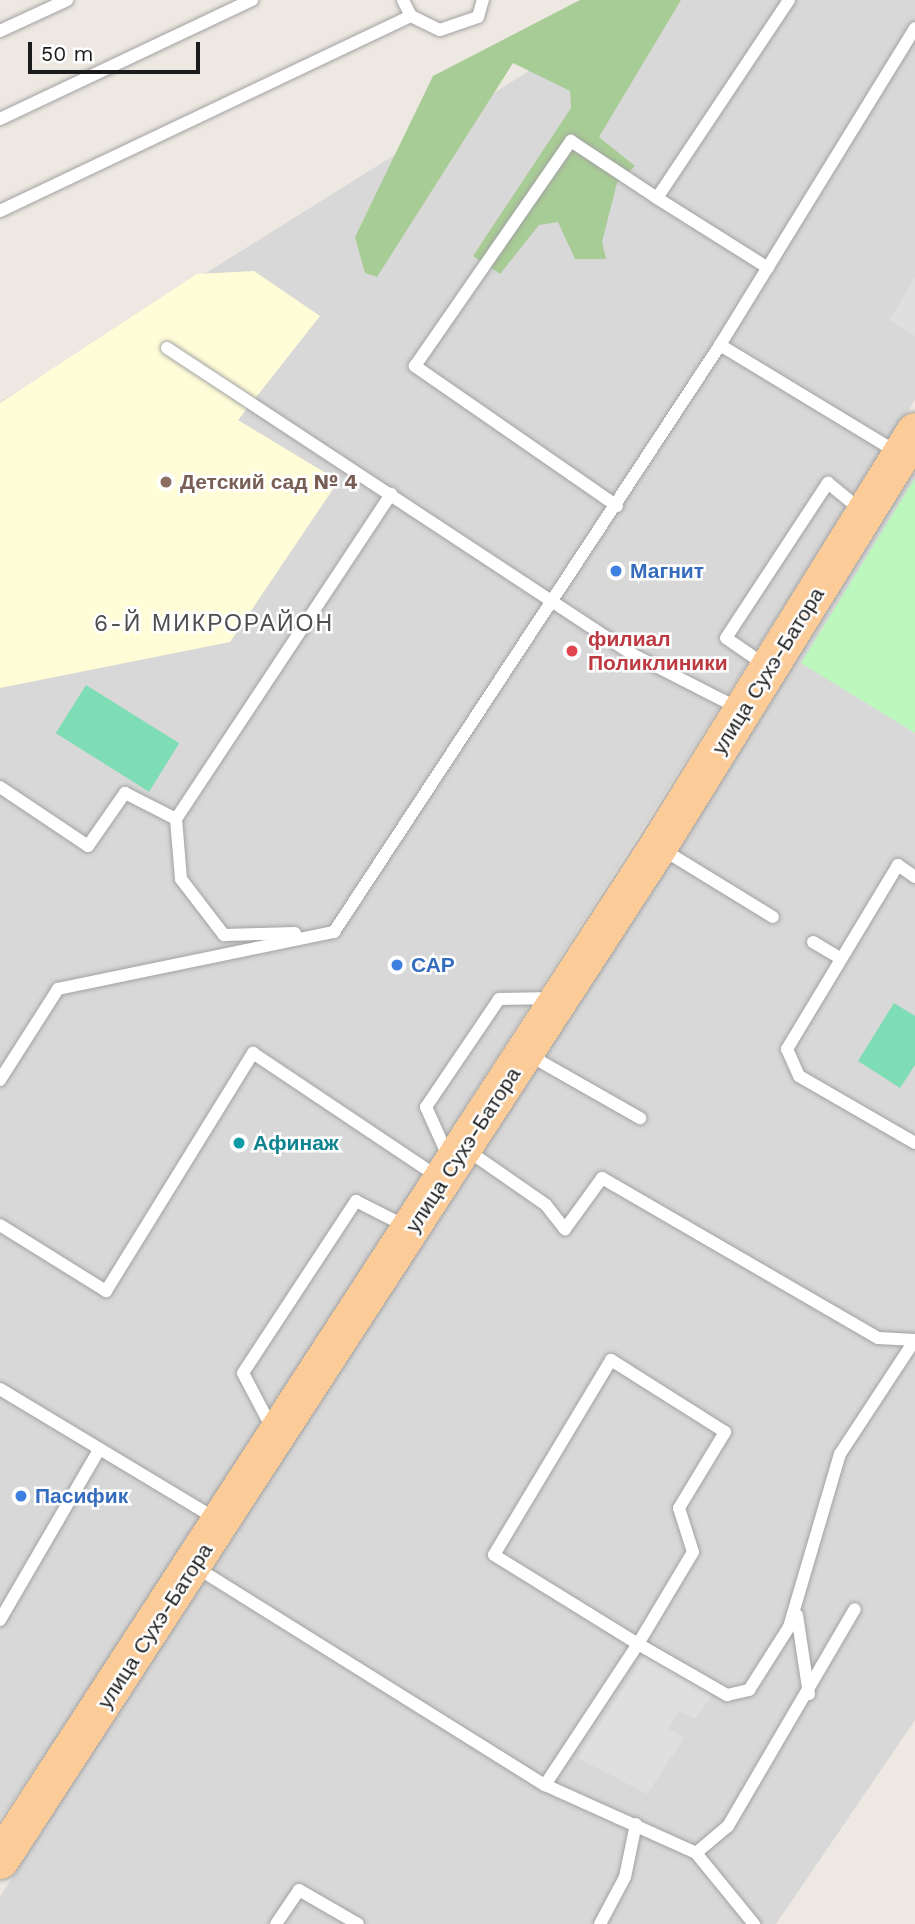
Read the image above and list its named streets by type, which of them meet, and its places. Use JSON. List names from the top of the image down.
{
  "streets": {
    "main road": ["улица Сухэ-Батора"]
  },
  "districts": ["6-Й МИКРОРАЙОН"],
  "places": [
    "Детский сад № 4",
    "Магнит",
    "филиал Поликлиники",
    "САР",
    "Афинаж",
    "Пасифик"
  ],
  "scale_bar": "50 m"
}
